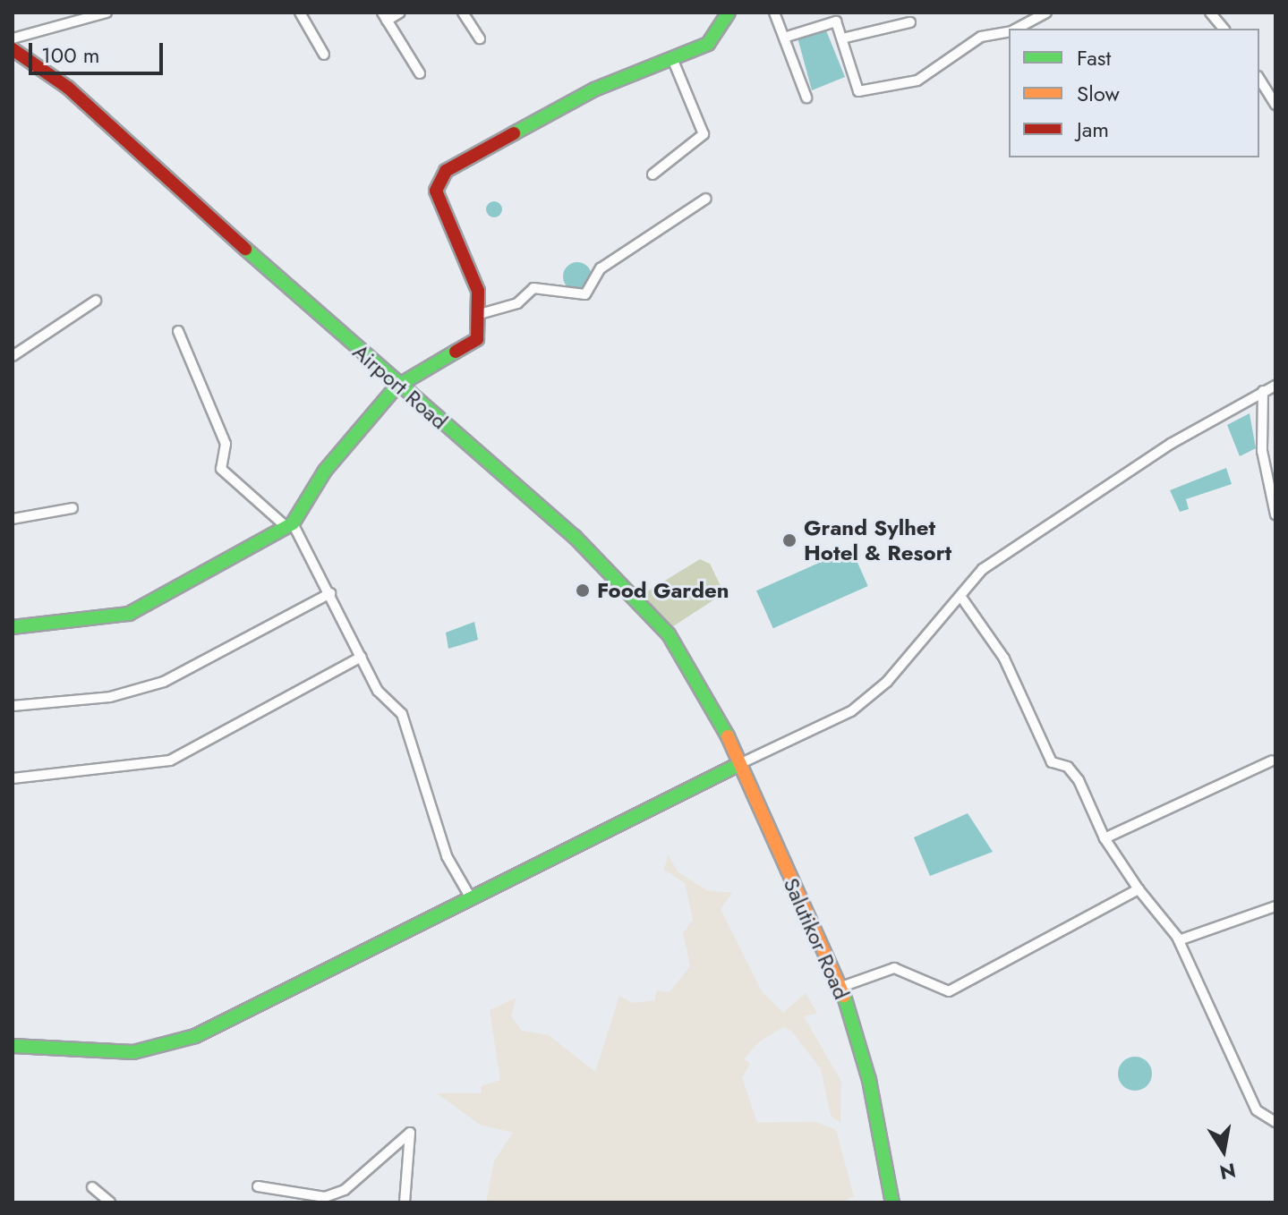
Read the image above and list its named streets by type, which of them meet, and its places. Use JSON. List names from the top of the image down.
{
  "streets": {
    "street": ["Airport Road", "Salutikor Road"]
  },
  "crossings": [
    ["Airport Road", "Salutikor Road"]
  ],
  "places": ["Grand Sylhet Hotel & Resort", "Food Garden"],
  "legend": ["Fast", "Slow", "Jam"],
  "scale_bar": "100 m",
  "north": "bottom"
}
